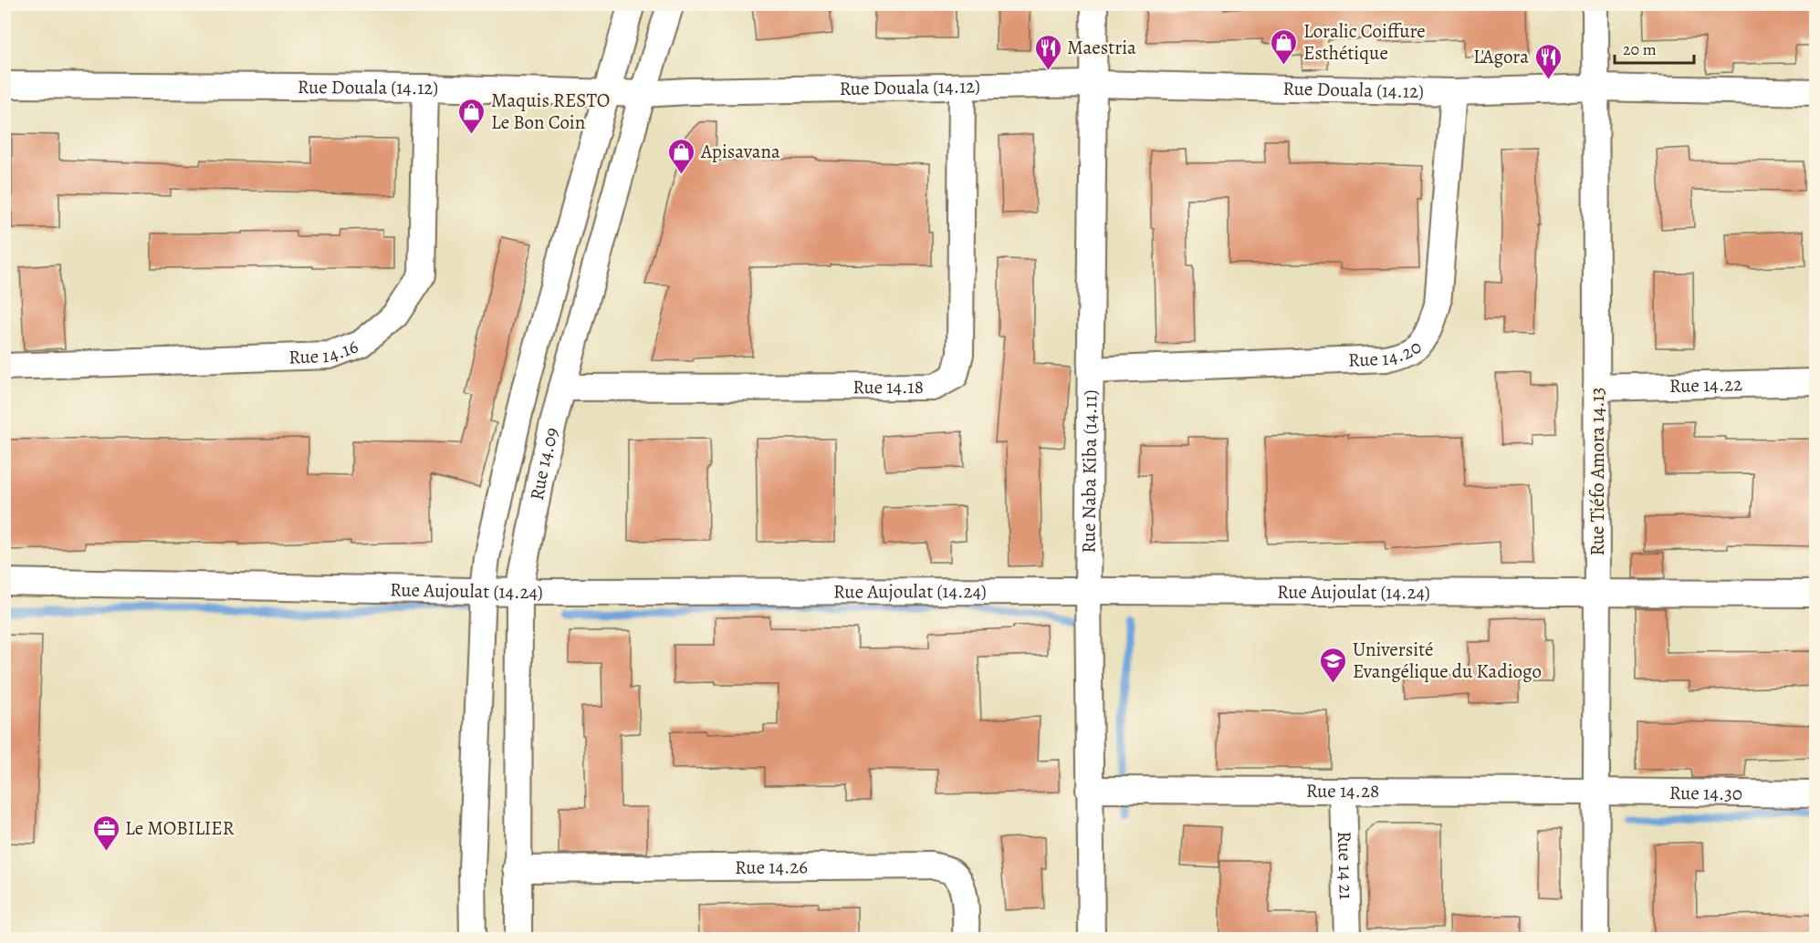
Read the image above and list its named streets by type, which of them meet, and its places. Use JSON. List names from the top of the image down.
{
  "streets": {
    "street": [
      "Rue Douala (14.12)",
      "Rue 14.16",
      "Rue 14.20",
      "Rue 14.22",
      "Rue 14.18",
      "Rue 14.09",
      "Rue Naba Kiba (14.11)",
      "Rue Tiéfo Amora 14.13",
      "Rue Aujoulat (14.24)",
      "Rue 14.28",
      "Rue 14.30",
      "Rue 14 21",
      "Rue 14.26"
    ]
  },
  "crossings": [
    ["Rue Douala (14.12)", "Rue 14.16"],
    ["Rue Douala (14.12)", "Rue 14.20"],
    ["Rue Douala (14.12)", "Rue 14.18"],
    ["Rue Douala (14.12)", "Rue 14.09"],
    ["Rue Douala (14.12)", "Rue Naba Kiba (14.11)"],
    ["Rue Douala (14.12)", "Rue Tiéfo Amora 14.13"],
    ["Rue 14.20", "Rue Naba Kiba (14.11)"],
    ["Rue 14.22", "Rue Tiéfo Amora 14.13"],
    ["Rue 14.18", "Rue 14.09"],
    ["Rue 14.09", "Rue Aujoulat (14.24)"],
    ["Rue 14.09", "Rue 14.26"],
    ["Rue Naba Kiba (14.11)", "Rue Aujoulat (14.24)"],
    ["Rue Naba Kiba (14.11)", "Rue 14.28"],
    ["Rue Tiéfo Amora 14.13", "Rue Aujoulat (14.24)"],
    ["Rue Tiéfo Amora 14.13", "Rue 14.28"],
    ["Rue Tiéfo Amora 14.13", "Rue 14.30"],
    ["Rue 14.28", "Rue 14.30"],
    ["Rue 14.28", "Rue 14 21"]
  ],
  "places": {
    "shop": ["Loralic Coiffure Esthétique", "Maquis RESTO Le Bon Coin", "Apisavana"],
    "restaurant": ["Maestria", "L'Agora"],
    "school or university": ["Université Evangélique du Kadiogo"],
    "office": ["Le MOBILIER"]
  },
  "scale_bar": "20 m"
}
